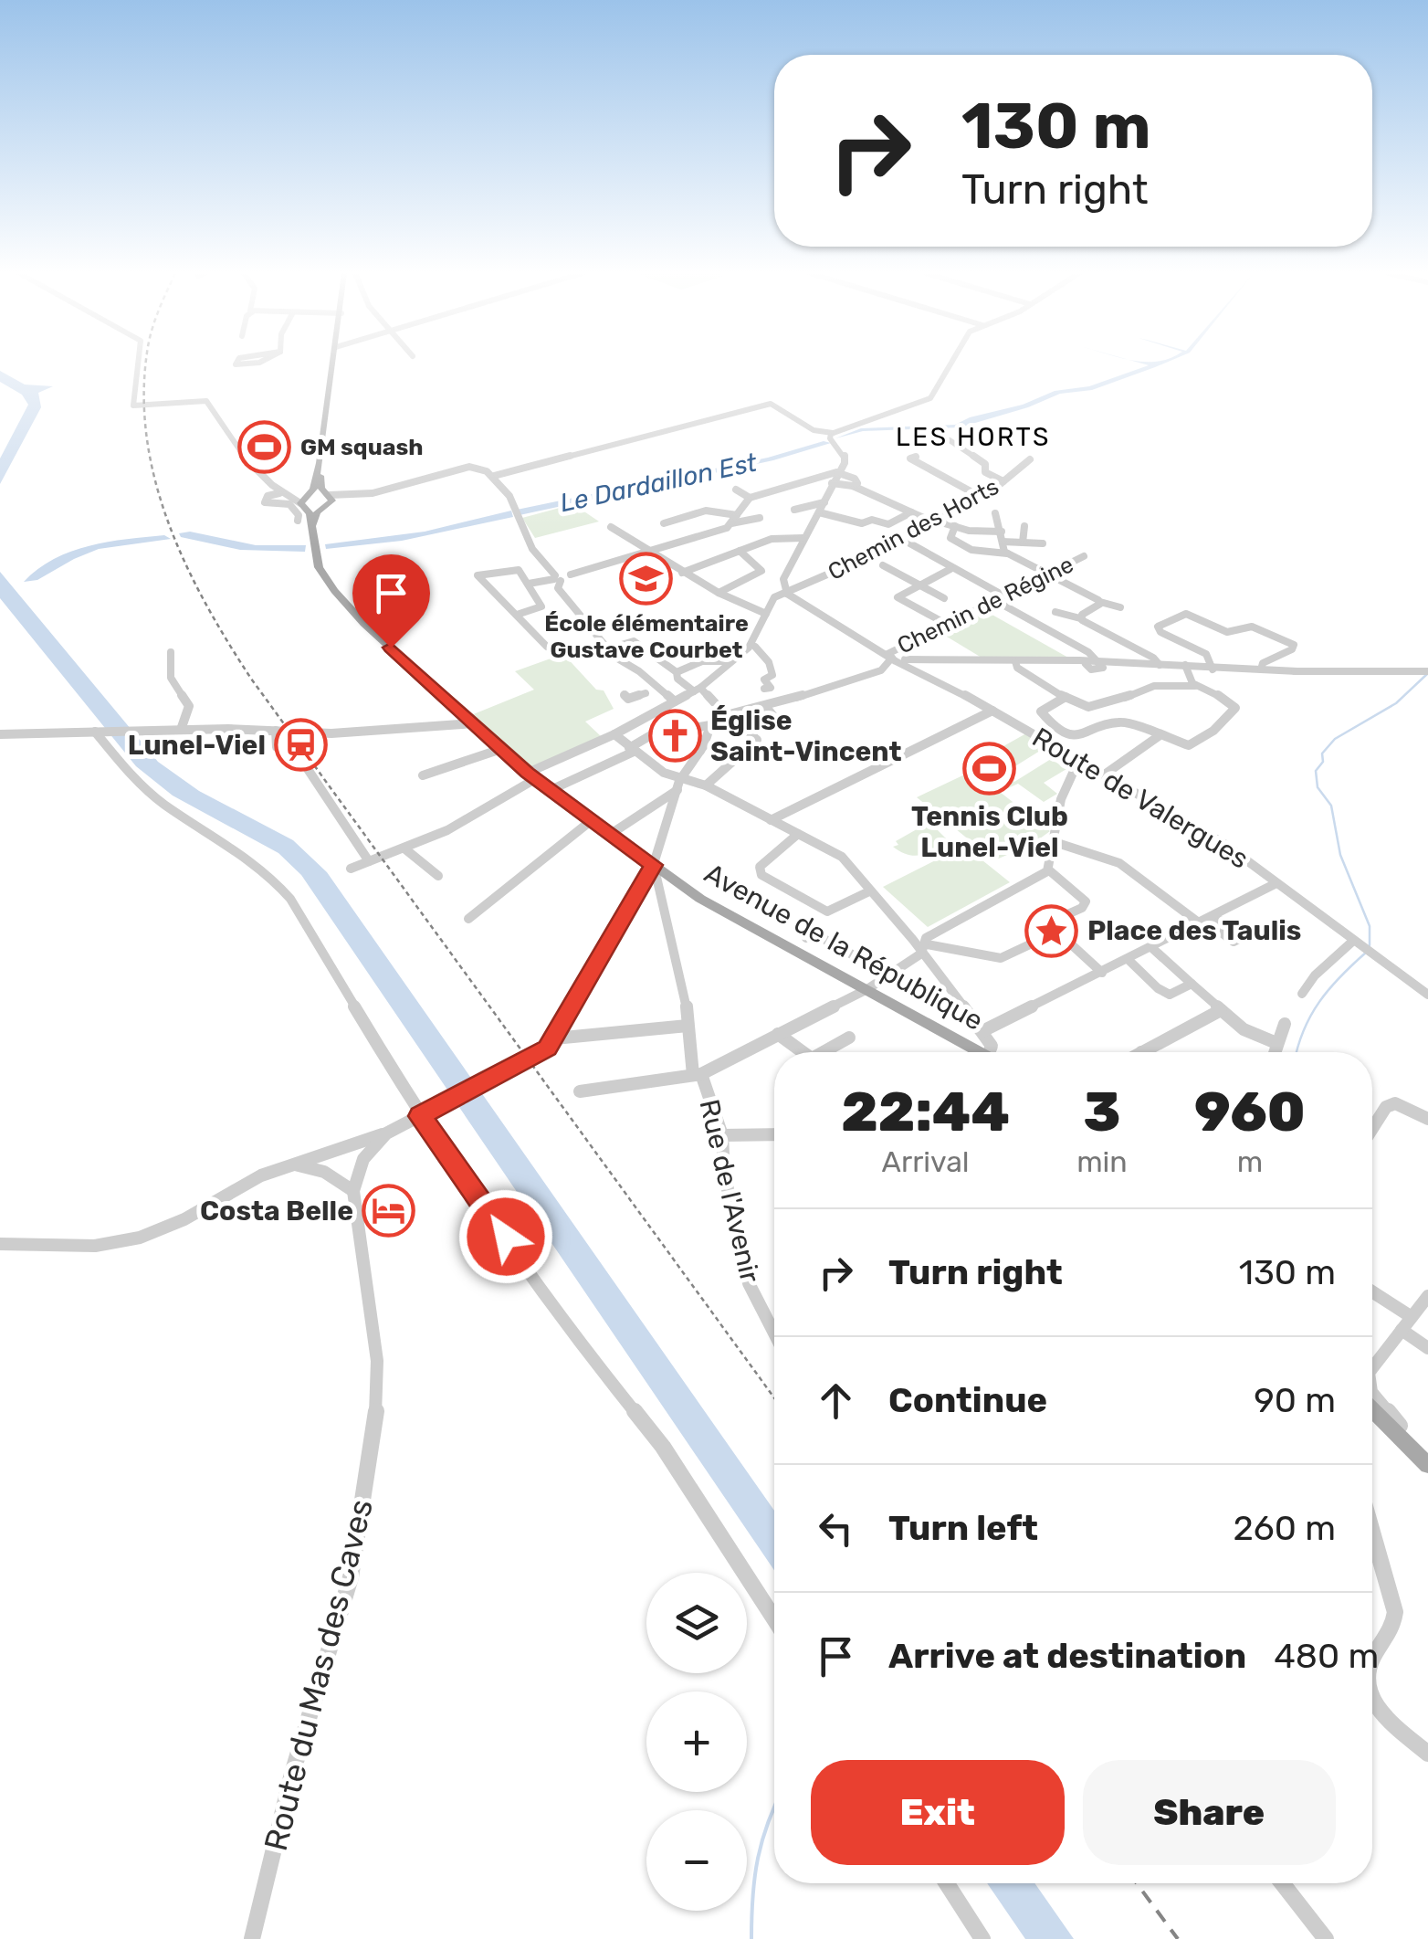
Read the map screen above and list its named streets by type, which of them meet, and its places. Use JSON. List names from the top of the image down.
{
  "streets": {
    "main road": ["Avenue de la République"],
    "street": [
      "Chemin des Horts",
      "Chemin de Régine",
      "Route de Valergues",
      "Rue de l'Avenir",
      "Route du Mas des Caves"
    ]
  },
  "crossings": [
    ["Chemin des Horts", "Route de Valergues"],
    ["Chemin des Horts", "Avenue de la République"],
    ["Chemin de Régine", "Route de Valergues"],
    ["Avenue de la République", "Rue de l'Avenir"]
  ],
  "districts": ["LES HORTS"],
  "water": ["Le Dardaillon Est"],
  "places": {
    "sports": ["GM squash", "Tennis Club Lunel-Viel"],
    "school or university": ["École élémentaire Gustave Courbet"],
    "church": ["Église Saint-Vincent"],
    "station": ["Lunel-Viel"],
    "place": ["Place des Taulis"],
    "hotel": ["Costa Belle"]
  },
  "page": {
    "turn": ["130 m", "Turn right"],
    "eta": [
      "22:44",
      "Arrival",
      "3",
      "min",
      "960",
      "m"
    ],
    "list": [
      {
        "name": "Turn right",
        "value": "130 m"
      },
      {
        "name": "Continue",
        "value": "90 m"
      },
      {
        "name": "Turn left",
        "value": "260 m"
      },
      {
        "name": "Arrive at destination",
        "value": "480 m"
      }
    ],
    "map_buttons": ["+", "−"],
    "buttons": ["Exit", "Share"]
  }
}
